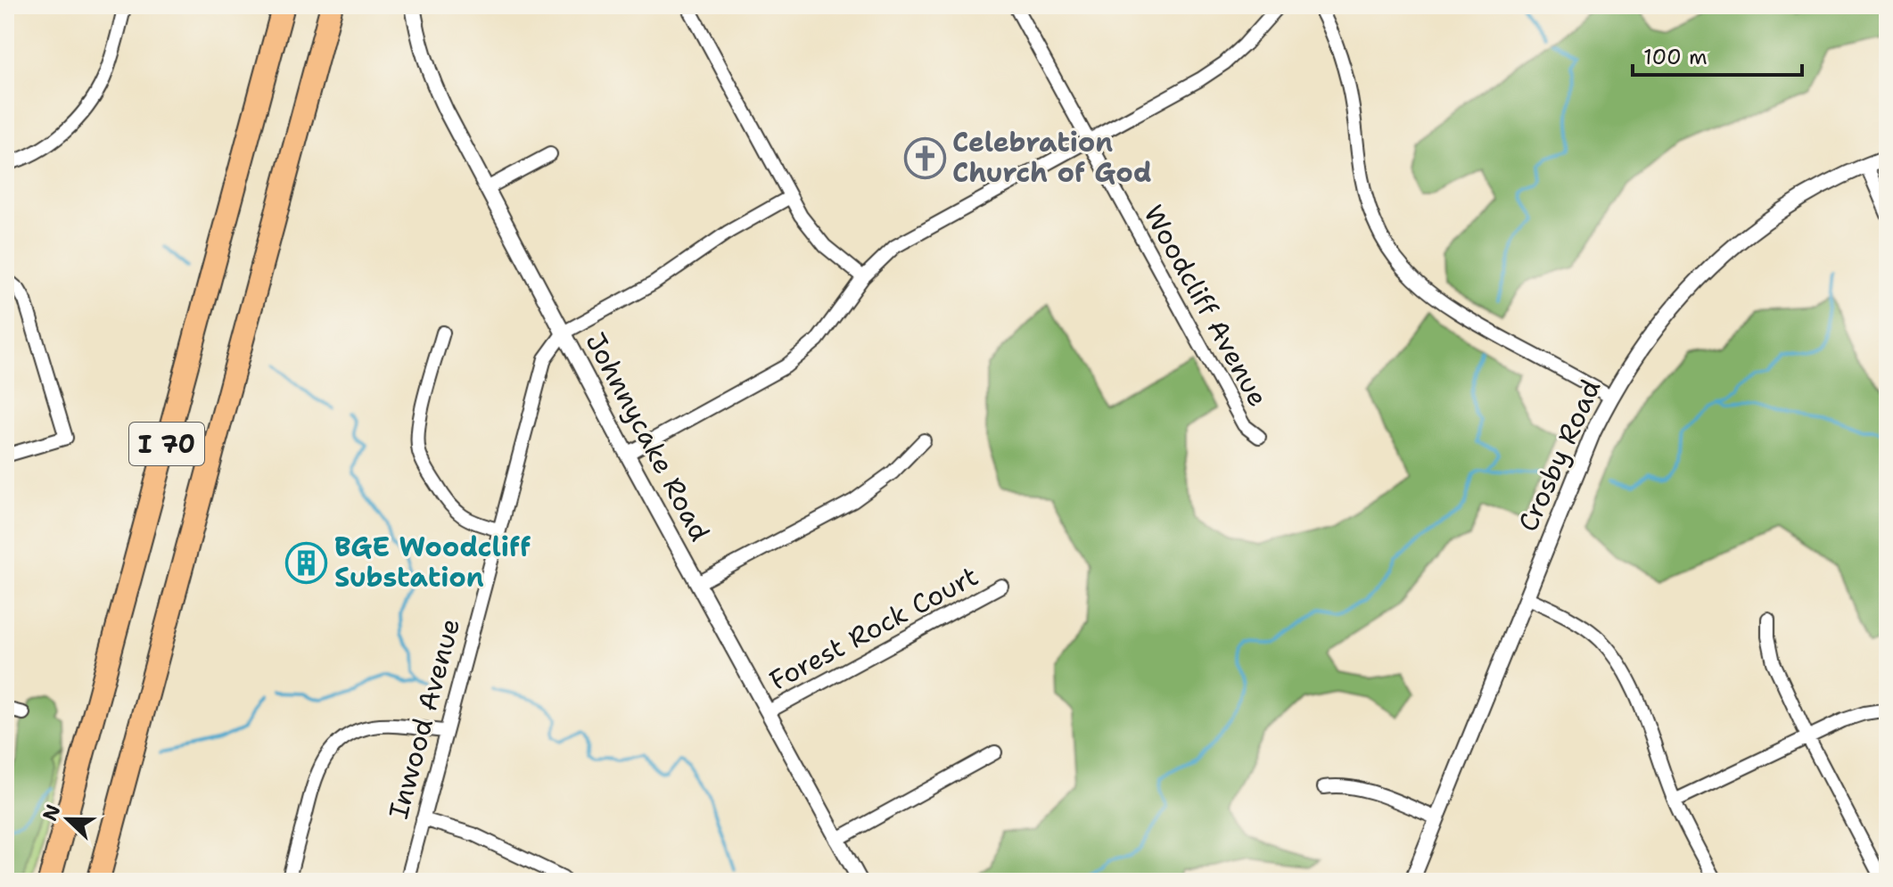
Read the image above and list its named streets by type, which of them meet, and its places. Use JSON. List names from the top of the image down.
{
  "streets": {
    "highway": ["I 70"],
    "street": [
      "Woodcliff Avenue",
      "Johnnycake Road",
      "Crosby Road",
      "Forest Rock Court",
      "Inwood Avenue"
    ]
  },
  "crossings": [
    ["Johnnycake Road", "Forest Rock Court"],
    ["Johnnycake Road", "Inwood Avenue"]
  ],
  "places": {
    "church": ["Celebration Church of God"],
    "building": ["BGE Woodcliff Substation"]
  },
  "scale_bar": "100 m",
  "north": "left"
}
